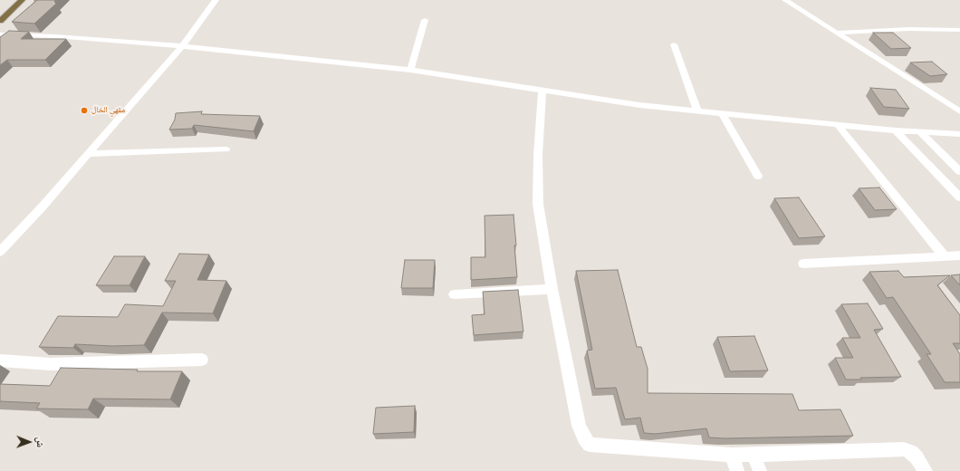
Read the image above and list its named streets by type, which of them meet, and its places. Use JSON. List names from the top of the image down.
{
  "places": ["مقهي الخال"],
  "north": "right"
}
